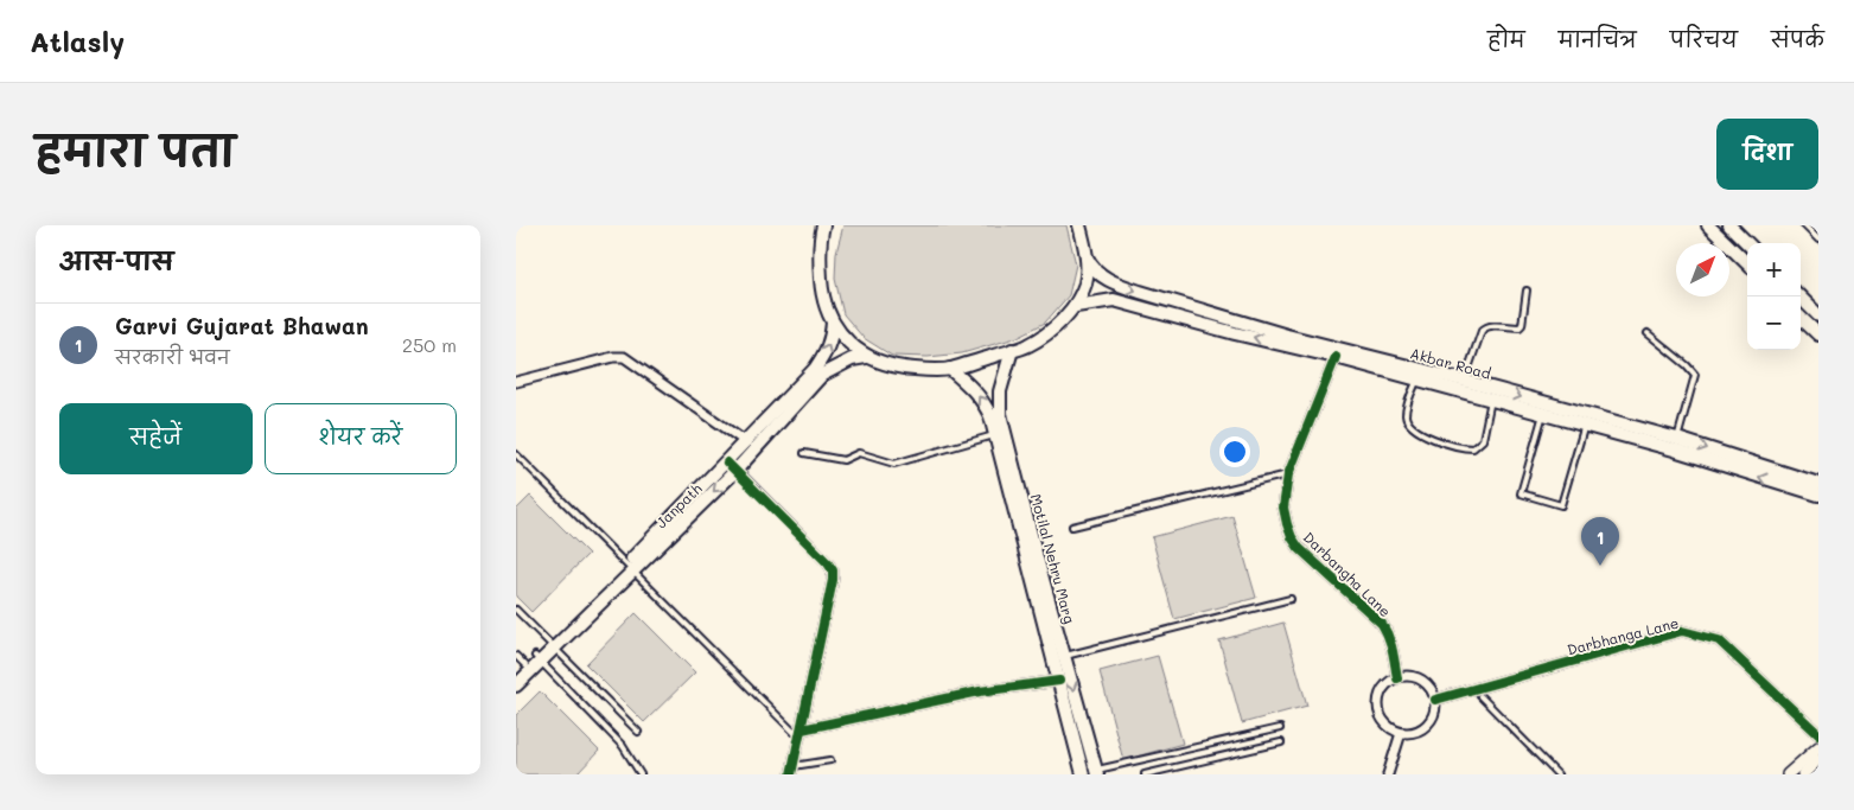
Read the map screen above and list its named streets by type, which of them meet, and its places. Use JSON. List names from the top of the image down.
{
  "streets": {
    "main road": ["Akbar Road", "Janpath", "Motilal Nehru Marg"],
    "street": ["Darbangha Lane", "Darbhanga Lane"]
  },
  "crossings": [
    ["Akbar Road", "Darbangha Lane"],
    ["Darbangha Lane", "Darbhanga Lane"]
  ],
  "north": "top right",
  "page": {
    "header": "Atlasly",
    "nav": [
      "होम",
      "मानचित्र",
      "परिचय",
      "संपर्क"
    ],
    "title": "हमारा पता",
    "buttons": [
      "दिशा",
      ["सहेजें", "शेयर करें"]
    ],
    "heading": "आस-पास",
    "map_buttons": ["+", "−"],
    "list": [
      {
        "mark": "1",
        "name": "Garvi Gujarat Bhawan",
        "note": "सरकारी भवन",
        "value": "250 m"
      }
    ],
    "pins": "1"
  }
}
